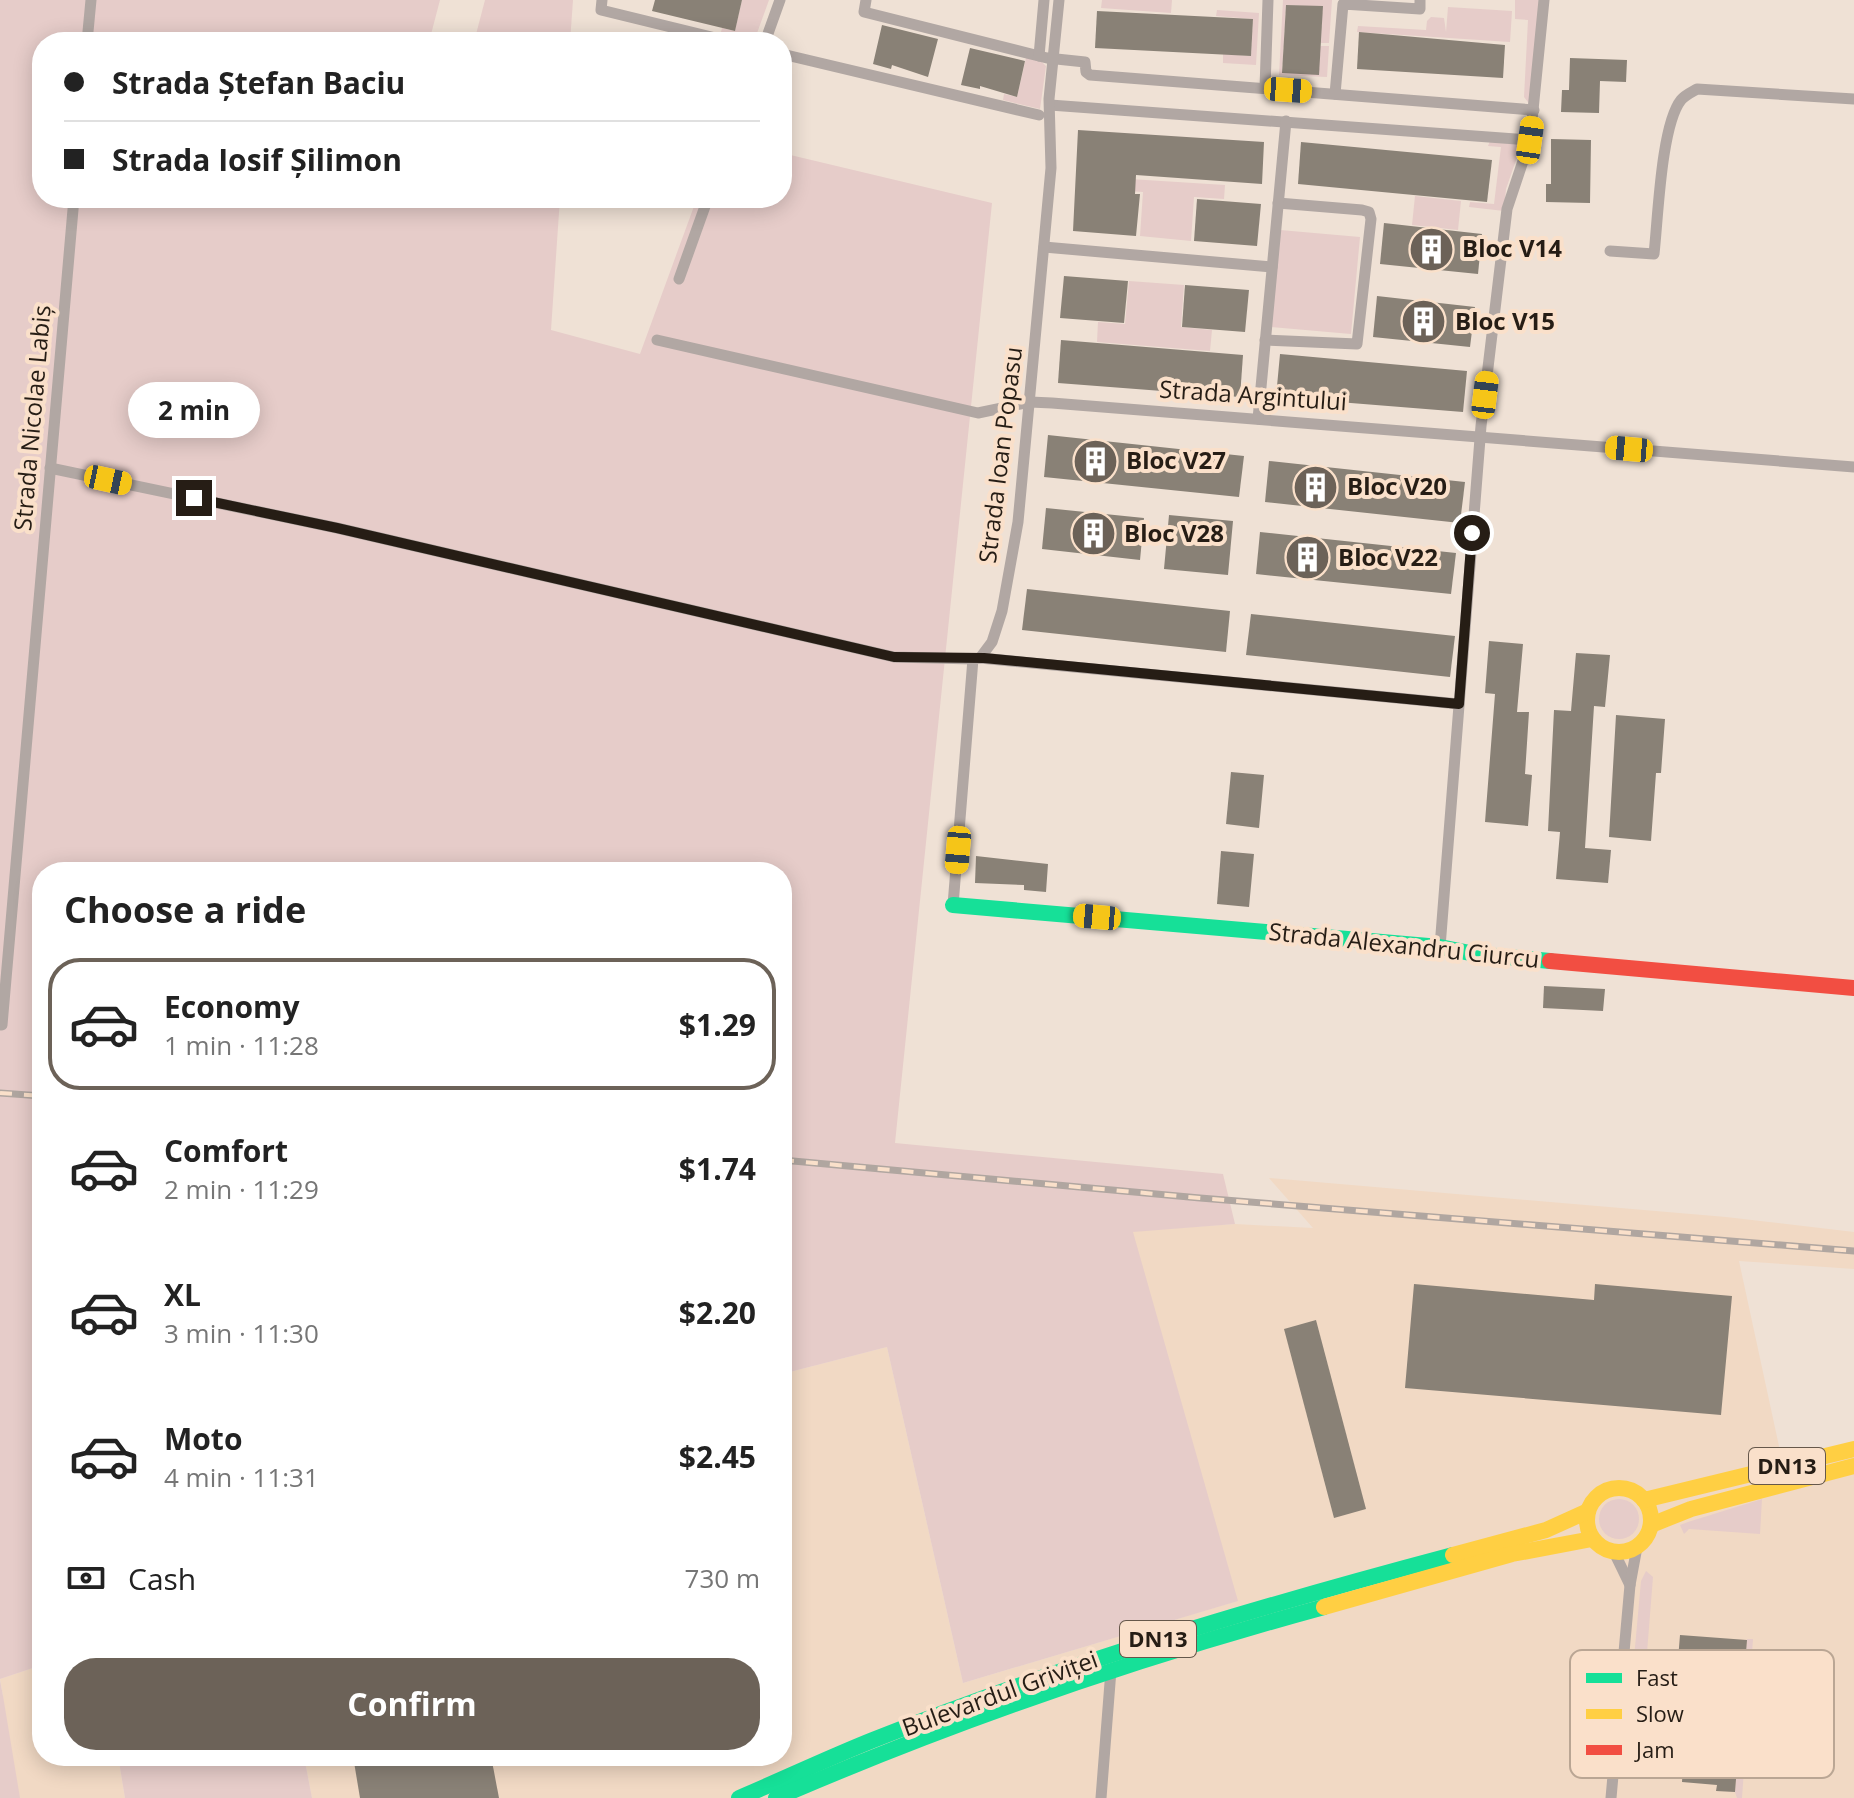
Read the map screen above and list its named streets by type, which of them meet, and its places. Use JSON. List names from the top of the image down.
{
  "streets": {
    "main road": ["Strada Alexandru Ciurcu", "DN13", "Bulevardul Griviței"],
    "street": ["Strada Argintului", "Strada Nicolae Labiș", "Strada Ioan Popasu"]
  },
  "crossings": [
    ["Strada Argintului", "Strada Ioan Popasu"],
    ["Strada Ioan Popasu", "Strada Alexandru Ciurcu"],
    ["DN13", "Bulevardul Griviței"]
  ],
  "places": {
    "building": [
      "Bloc V14",
      "Bloc V15",
      "Bloc V27",
      "Bloc V20",
      "Bloc V28",
      "Bloc V22"
    ]
  },
  "legend": ["Fast", "Slow", "Jam"],
  "page": {
    "banner": ["Strada Ștefan Baciu", "Strada Iosif Șilimon"],
    "bubble": "2 min",
    "heading": "Choose a ride",
    "list": [
      {
        "name": "Economy",
        "note": "1 min · 11:28",
        "value": "$1.29"
      },
      {
        "name": "Comfort",
        "note": "2 min · 11:29",
        "value": "$1.74"
      },
      {
        "name": "XL",
        "note": "3 min · 11:30",
        "value": "$2.20"
      },
      {
        "name": "Moto",
        "note": "4 min · 11:31",
        "value": "$2.45"
      }
    ],
    "pay": ["Cash", "730 m"],
    "buttons": "Confirm"
  }
}
